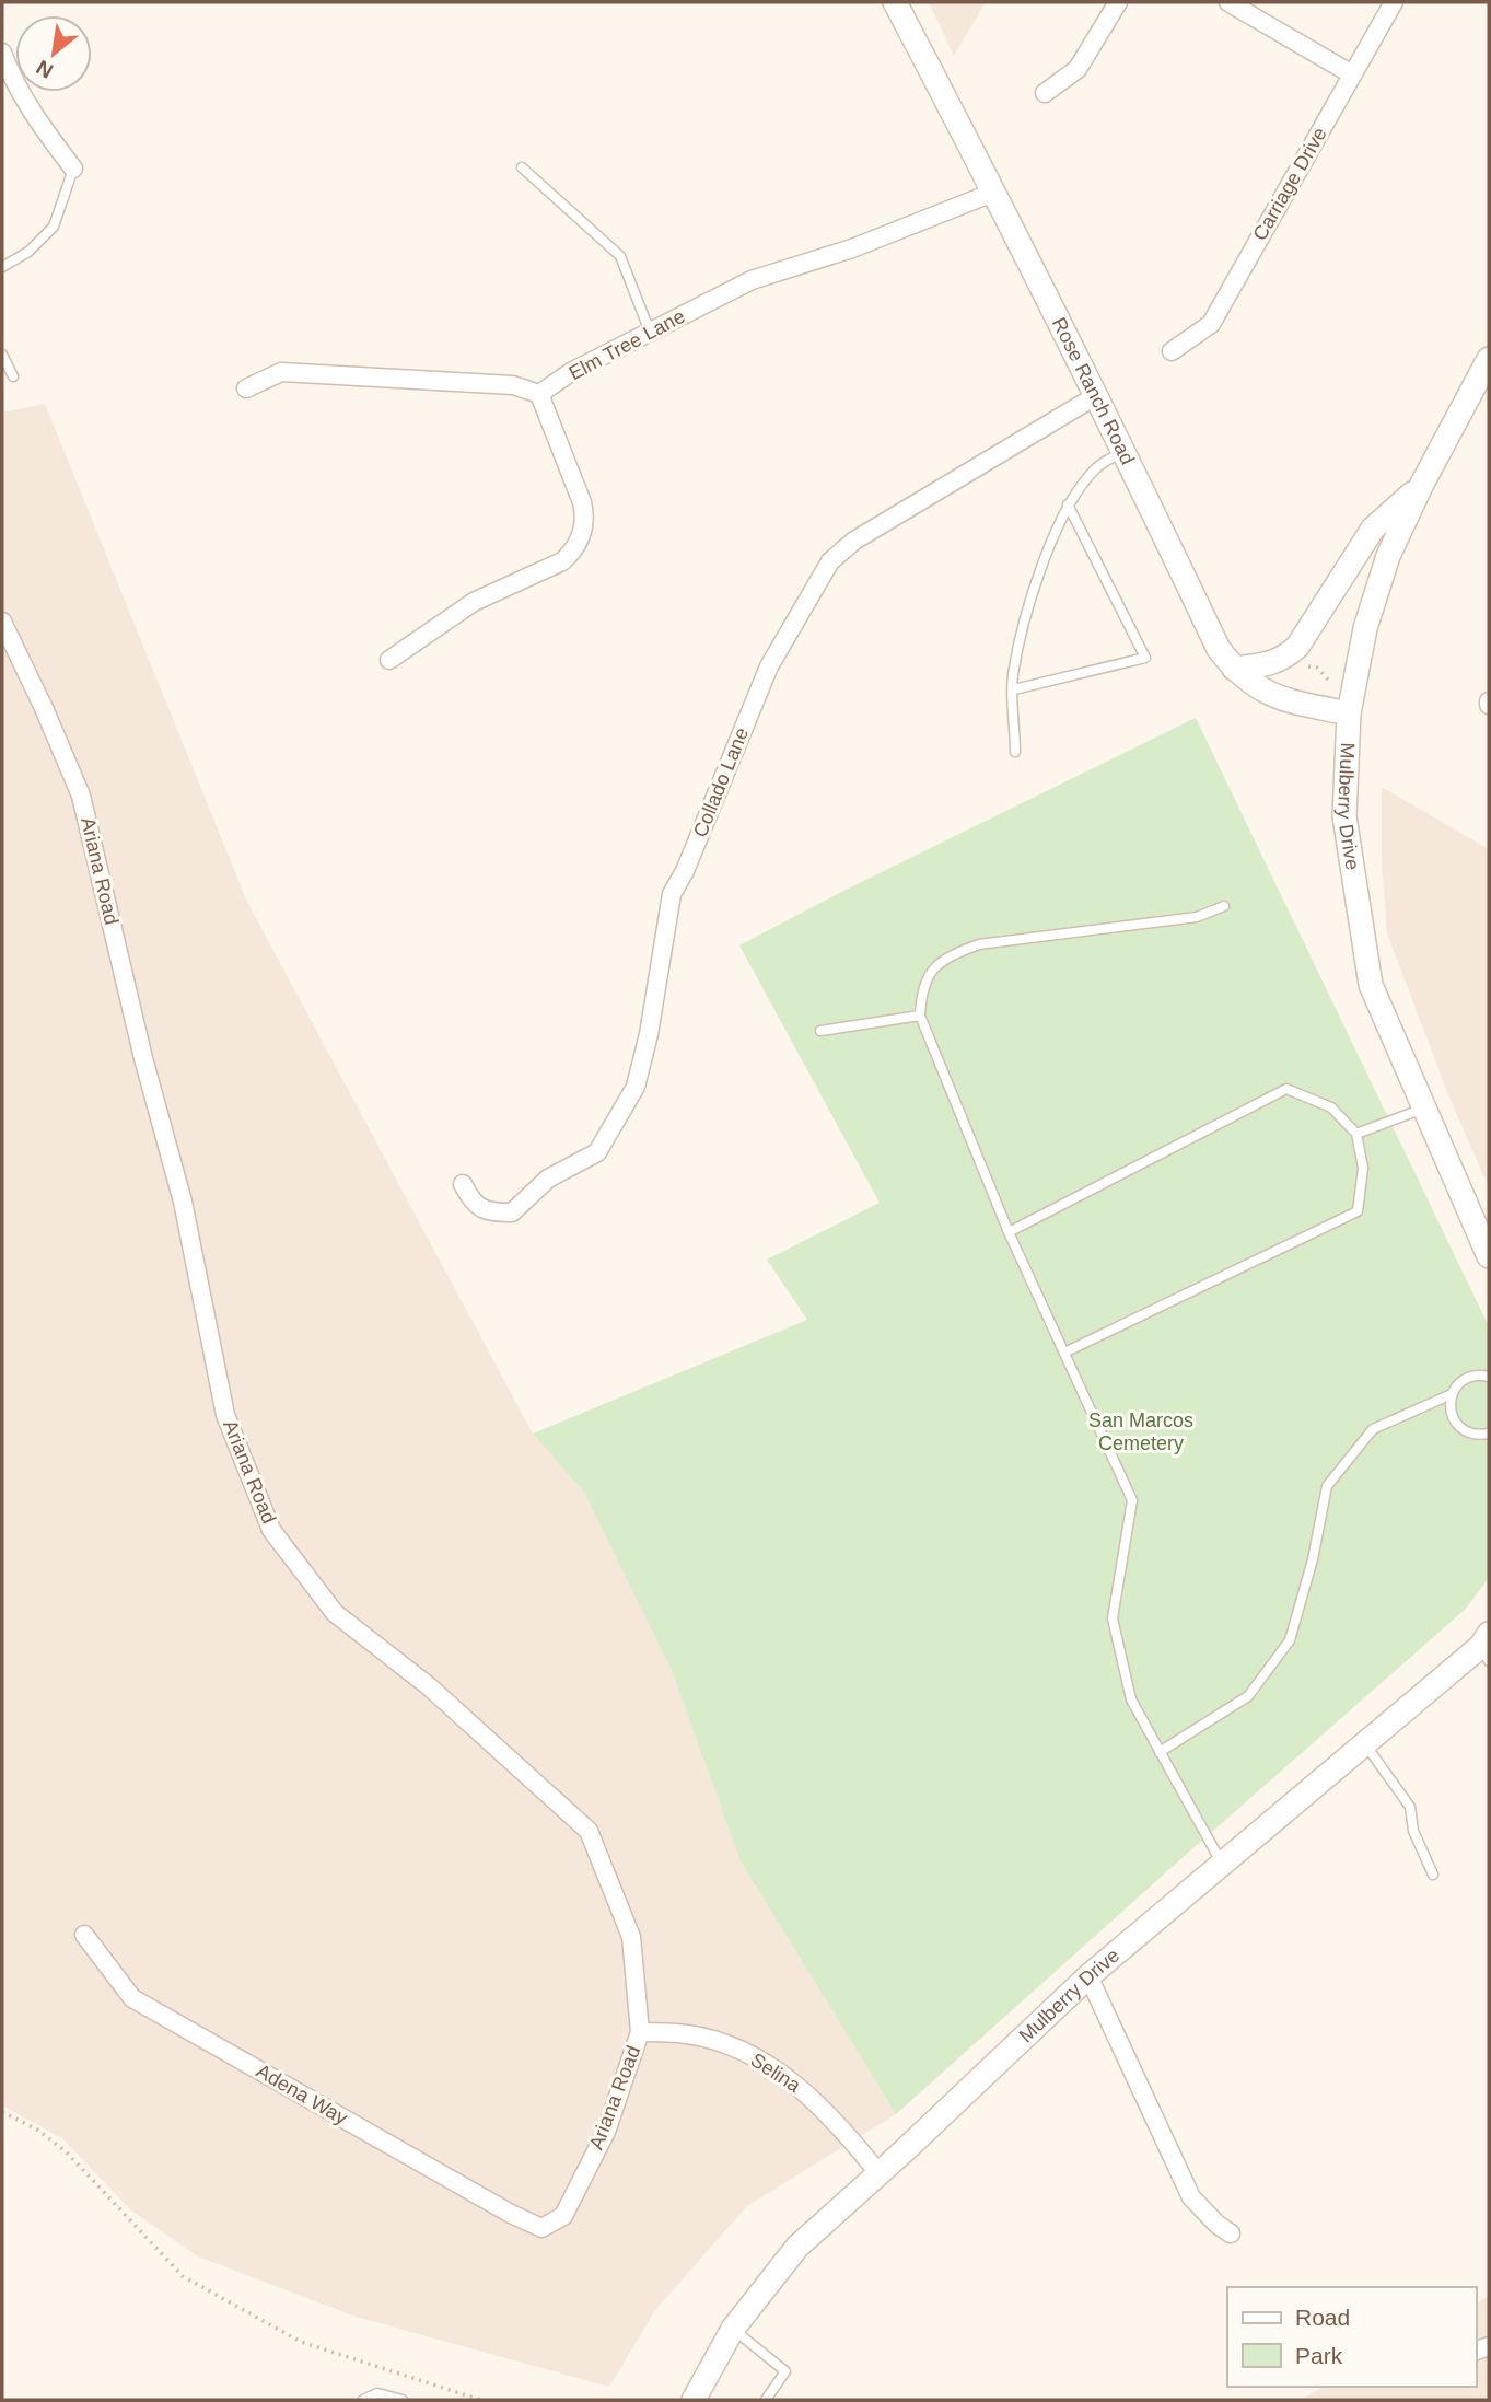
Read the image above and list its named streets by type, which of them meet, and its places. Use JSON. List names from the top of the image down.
{
  "streets": {
    "main road": ["Rose Ranch Road", "Mulberry Drive"],
    "street": [
      "Carriage Drive",
      "Elm Tree Lane",
      "Collado Lane",
      "Ariana Road",
      "Selina",
      "Adena Way"
    ]
  },
  "crossings": [
    ["Elm Tree Lane", "Rose Ranch Road"],
    ["Rose Ranch Road", "Collado Lane"],
    ["Rose Ranch Road", "Mulberry Drive"],
    ["Mulberry Drive", "Selina"],
    ["Ariana Road", "Selina"],
    ["Ariana Road", "Adena Way"]
  ],
  "parks": ["San Marcos Cemetery"],
  "legend": ["Road", "Park"],
  "north": "bottom left"
}
